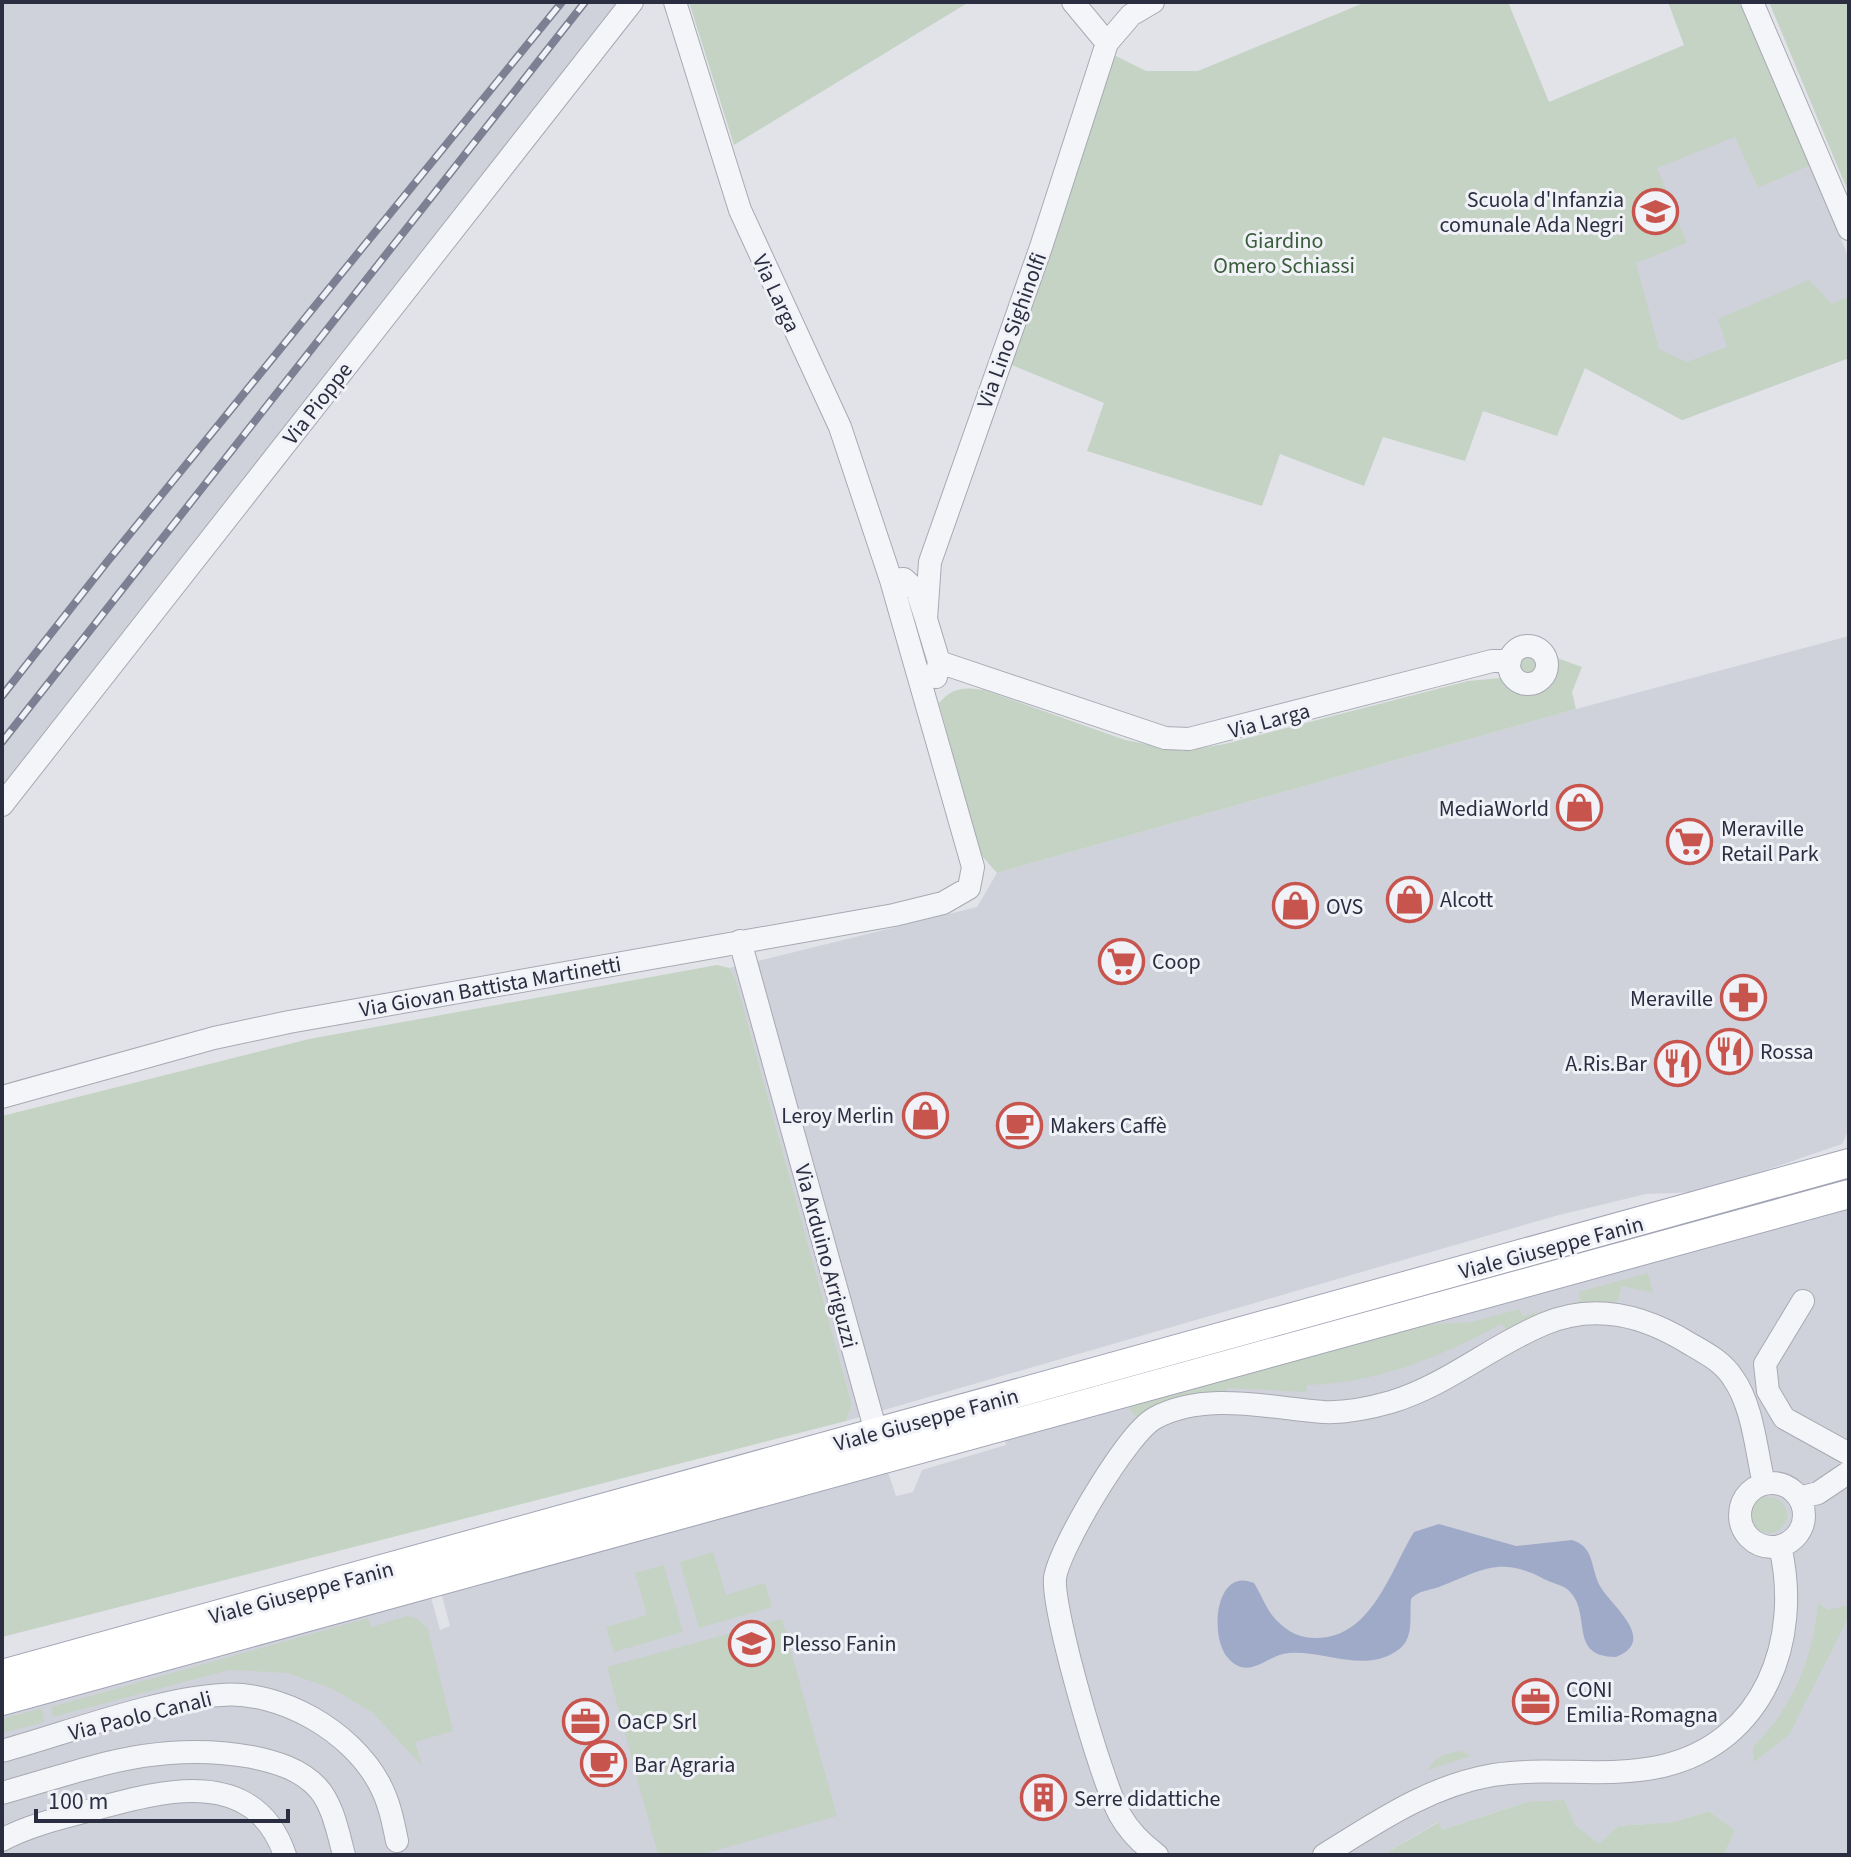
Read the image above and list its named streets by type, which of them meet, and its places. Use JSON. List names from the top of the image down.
{
  "streets": {
    "main road": ["Viale Giuseppe Fanin"],
    "street": [
      "Via Larga",
      "Via Lino Sighinolfi",
      "Via Pioppe",
      "Via Giovan Battista Martinetti",
      "Via Arduino Arriguzzi",
      "Via Paolo Canali"
    ]
  },
  "crossings": [
    ["Via Larga", "Via Giovan Battista Martinetti"],
    ["Via Giovan Battista Martinetti", "Via Arduino Arriguzzi"],
    ["Viale Giuseppe Fanin", "Via Arduino Arriguzzi"]
  ],
  "parks": ["Giardino Omero Schiassi"],
  "places": {
    "school or university": ["Scuola d'Infanzia comunale Ada Negri", "Plesso Fanin"],
    "shop": [
      "MediaWorld",
      "Alcott",
      "OVS",
      "Leroy Merlin"
    ],
    "supermarket": ["Meraville Retail Park", "Coop"],
    "pharmacy": ["Meraville"],
    "restaurant": ["Rossa", "A.Ris.Bar"],
    "cafe": ["Makers Caffè", "Bar Agraria"],
    "office": ["CONI Emilia-Romagna", "OaCP Srl"],
    "building": ["Serre didattiche"]
  },
  "scale_bar": "100 m"
}
